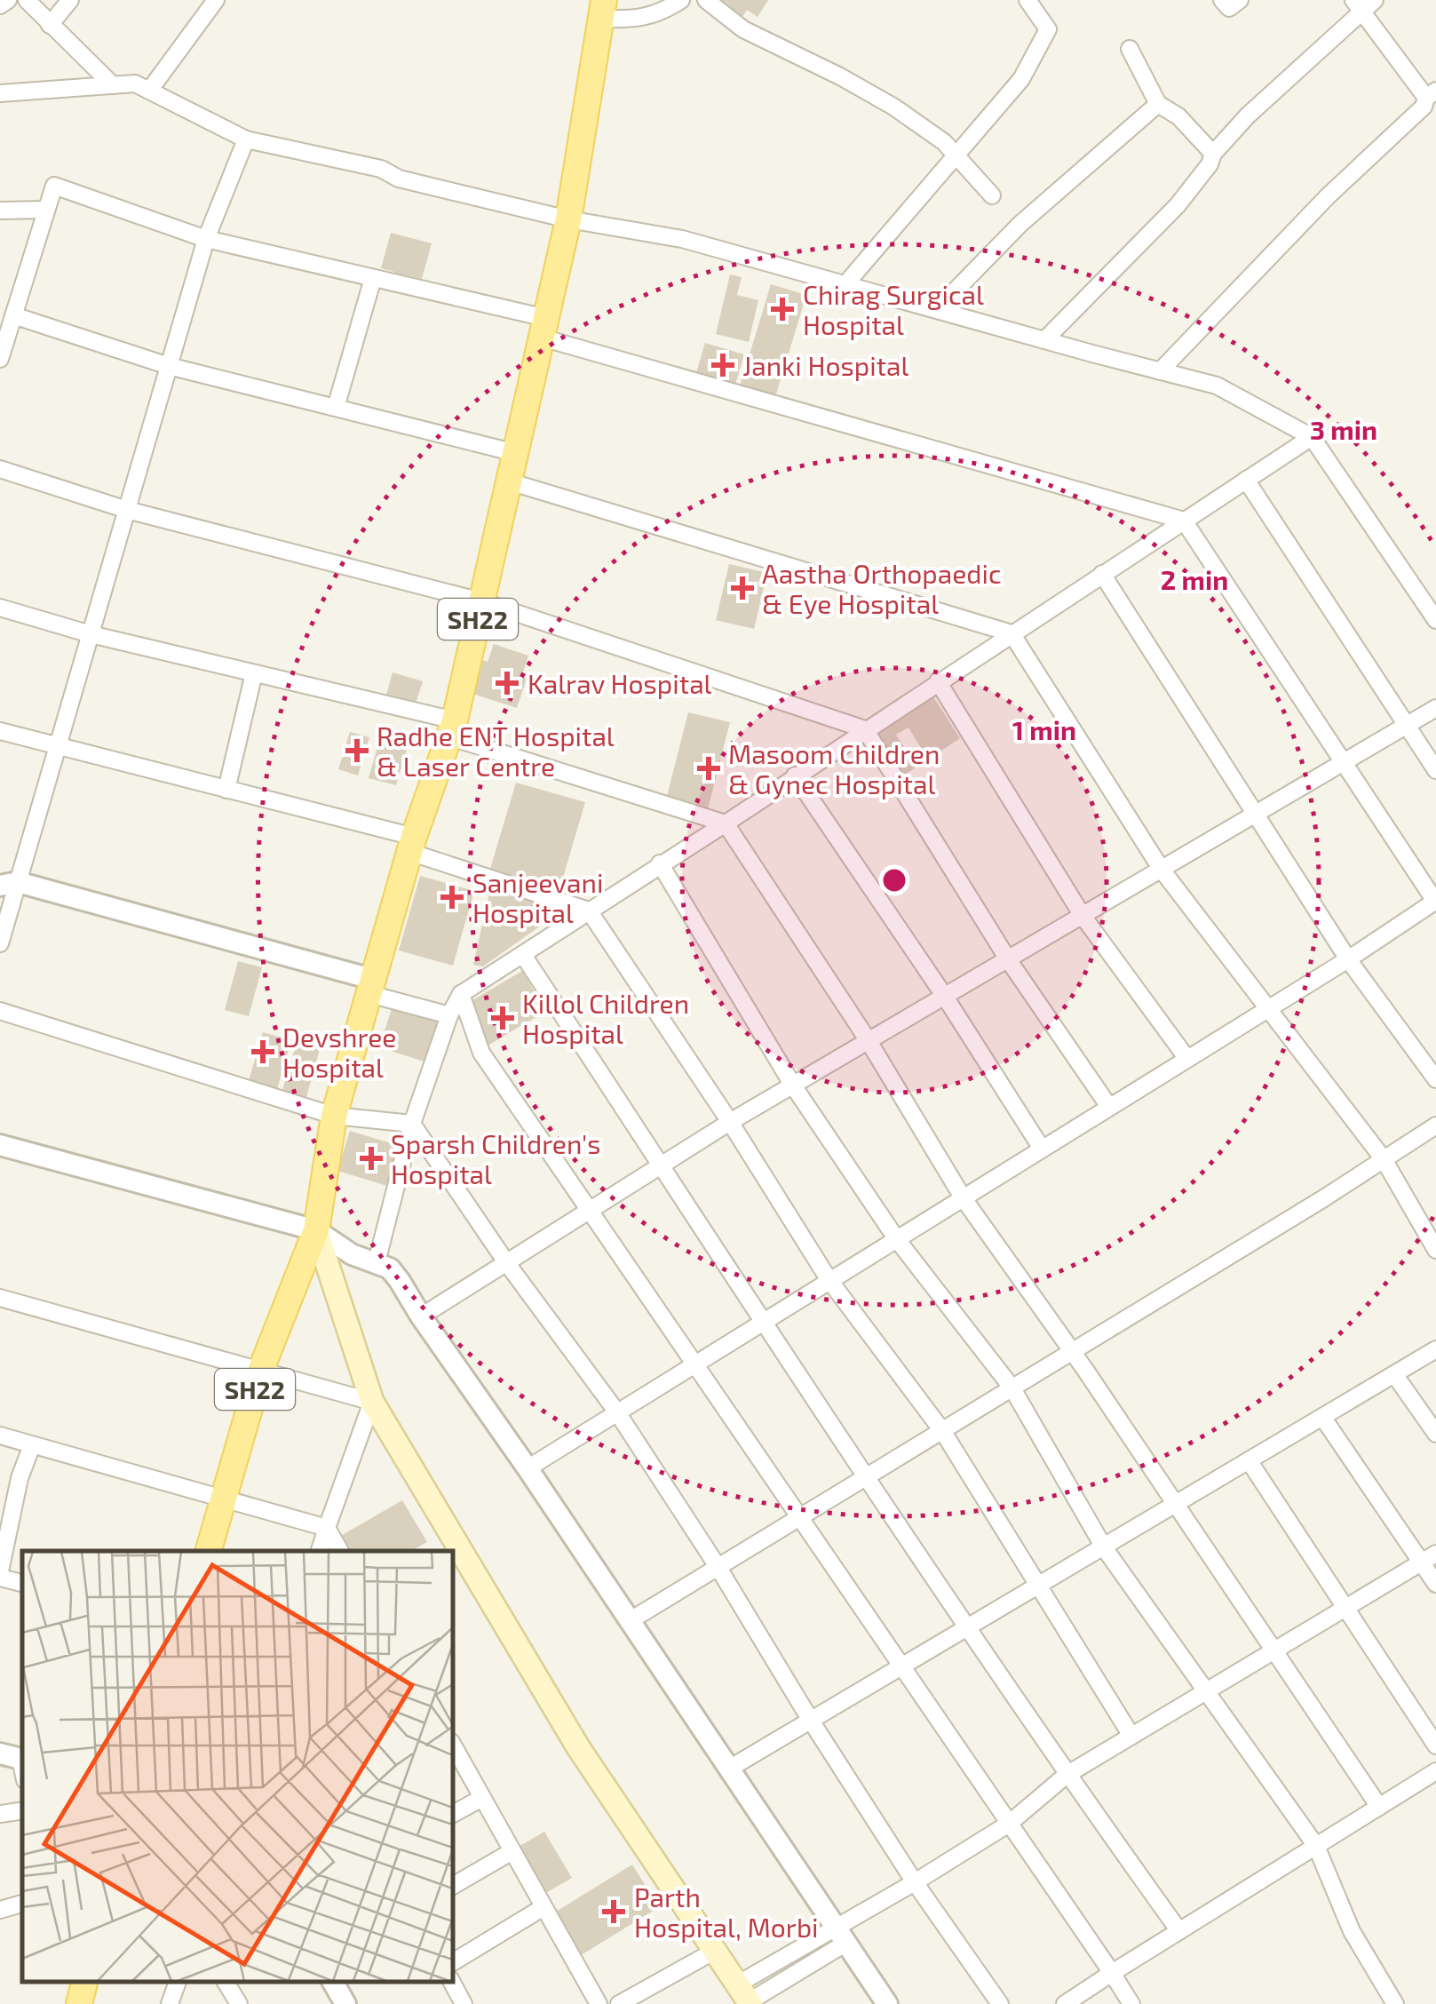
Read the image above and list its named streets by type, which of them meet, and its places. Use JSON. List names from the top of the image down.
{
  "streets": {
    "main road": ["SH22"]
  },
  "places": {
    "health": [
      "Chirag Surgical Hospital",
      "Janki Hospital",
      "Aastha Orthopaedic & Eye Hospital",
      "Kalrav Hospital",
      "Radhe ENT Hospital & Laser Centre",
      "Masoom Children & Gynec Hospital",
      "Sanjeevani Hospital",
      "Killol Children Hospital",
      "Devshree Hospital",
      "Sparsh Children's Hospital",
      "Parth Hospital, Morbi"
    ]
  },
  "rings": ["3 min", "2 min", "1 min"]
}
